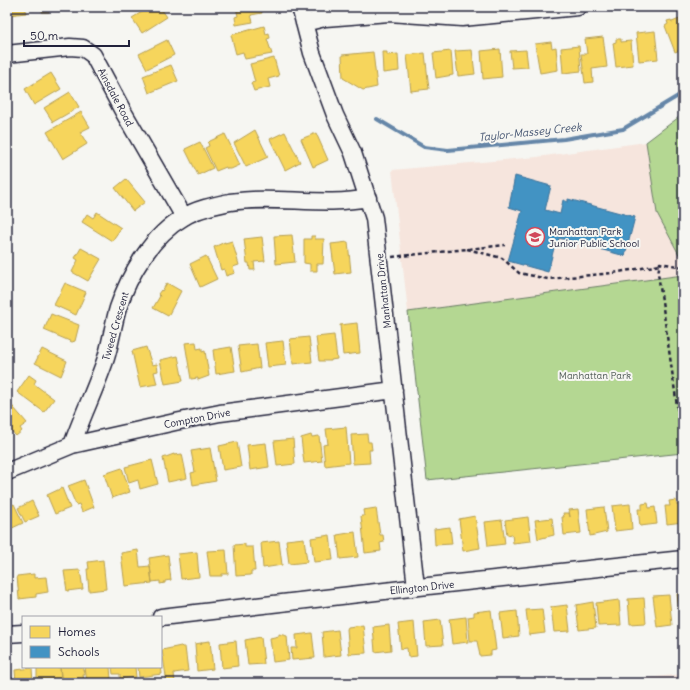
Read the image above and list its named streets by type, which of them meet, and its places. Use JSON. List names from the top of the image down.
{
  "streets": {
    "street": [
      "Ainsdale Road",
      "Manhattan Drive",
      "Tweed Crescent",
      "Compton Drive",
      "Ellington Drive"
    ]
  },
  "crossings": [
    ["Ainsdale Road", "Tweed Crescent"],
    ["Manhattan Drive", "Tweed Crescent"],
    ["Manhattan Drive", "Compton Drive"],
    ["Manhattan Drive", "Ellington Drive"],
    ["Tweed Crescent", "Compton Drive"]
  ],
  "water": ["Taylor-Massey Creek"],
  "parks": ["Manhattan Park"],
  "places": {
    "school or university": ["Manhattan Park Junior Public School"]
  },
  "legend": ["Homes", "Schools"],
  "scale_bar": "50 m"
}
